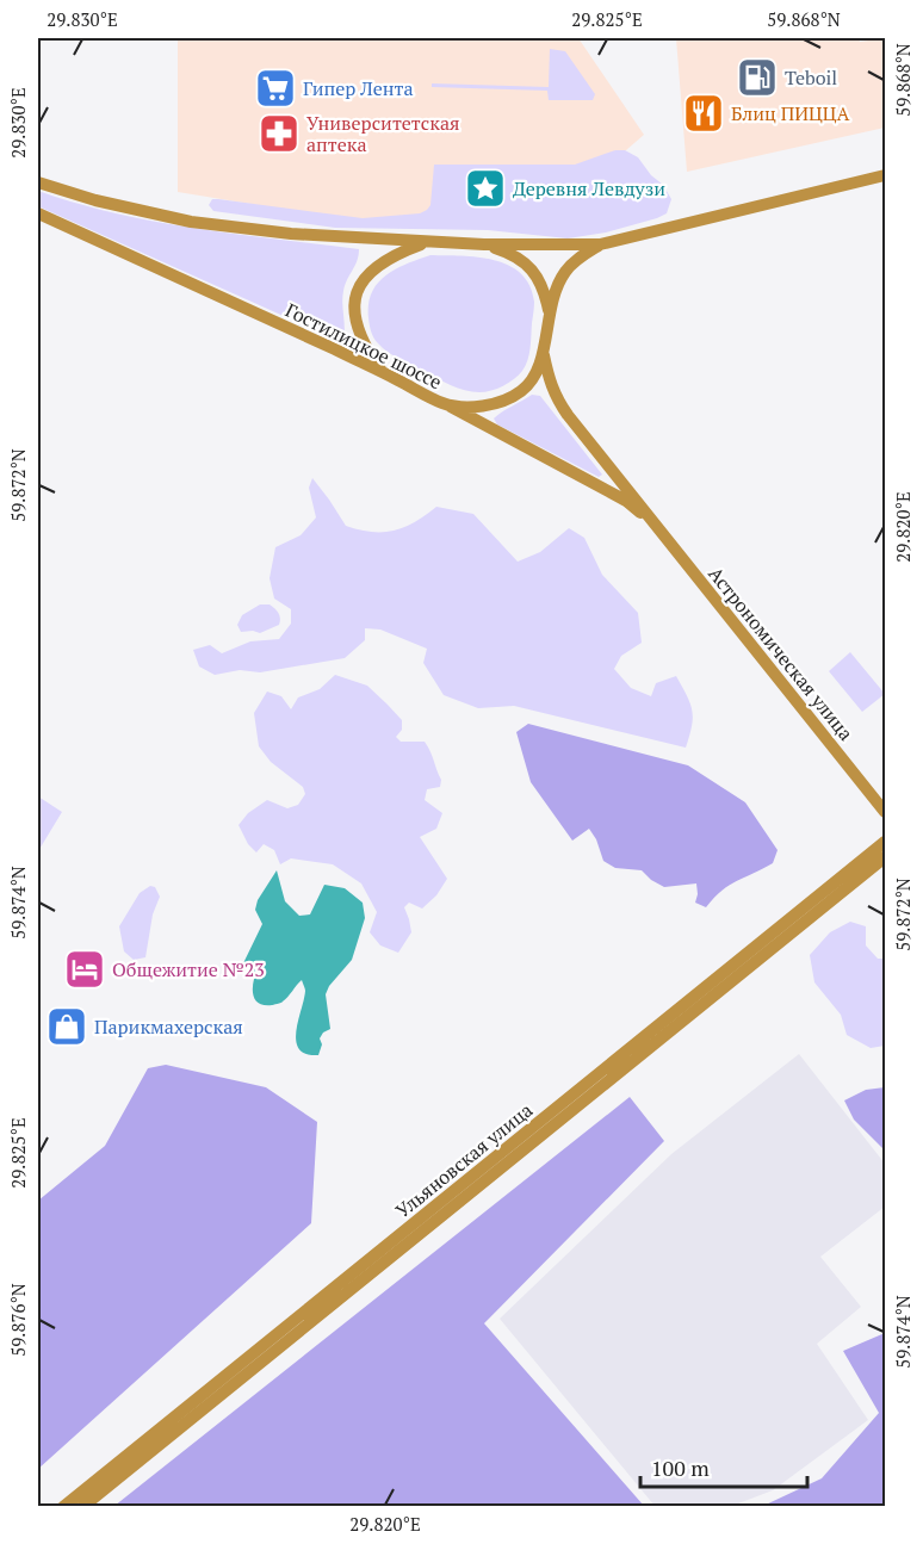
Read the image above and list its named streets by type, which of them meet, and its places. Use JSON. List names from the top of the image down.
{
  "streets": {
    "main road": ["Гостилицкое шоссе", "Астрономическая улица", "Ульяновская улица"]
  },
  "crossings": [
    ["Гостилицкое шоссе", "Астрономическая улица"]
  ],
  "places": {
    "fuel station": ["Teboil"],
    "supermarket": ["Гипер Лента"],
    "restaurant": ["Блиц ПИЦЦА"],
    "pharmacy": ["Университетская аптека"],
    "place": ["Деревня Левдузи"],
    "hotel": ["Общежитие №23"],
    "shop": ["Парикмахерская"]
  },
  "scale_bar": "100 m",
  "coordinates": [
    "29.830°E",
    "29.825°E",
    "59.868°N",
    "59.872°N",
    "29.820°E",
    "59.874°N",
    "59.876°N"
  ]
}
